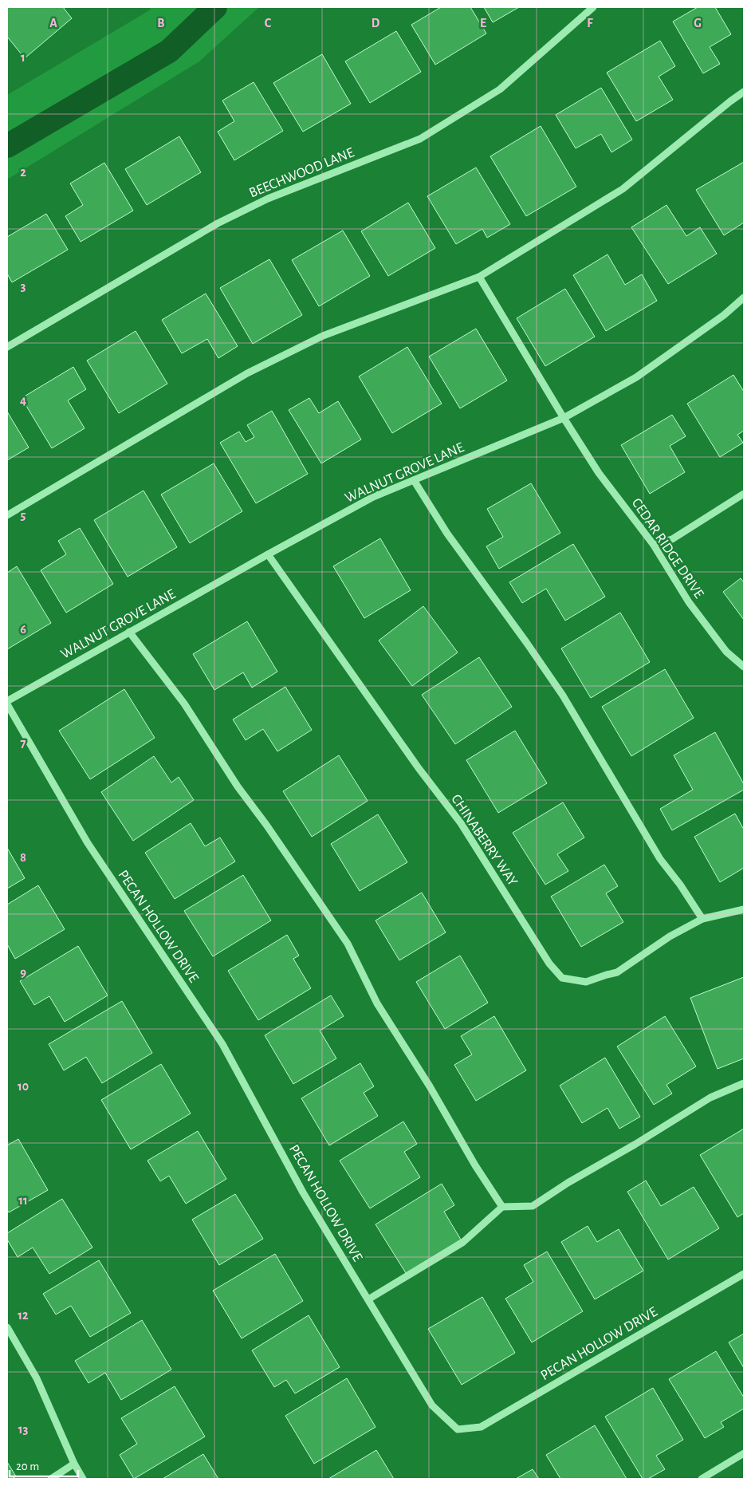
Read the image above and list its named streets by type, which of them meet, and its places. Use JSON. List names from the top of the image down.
{
  "streets": {
    "street": [
      "BEECHWOOD LANE",
      "WALNUT GROVE LANE",
      "CEDAR RIDGE DRIVE",
      "CHINABERRY WAY",
      "PECAN HOLLOW DRIVE"
    ]
  },
  "crossings": [
    ["WALNUT GROVE LANE", "CEDAR RIDGE DRIVE"],
    ["WALNUT GROVE LANE", "CHINABERRY WAY"]
  ],
  "scale_bar": "20 m",
  "grid": {
    "columns": [
      "A",
      "B",
      "C",
      "D",
      "E",
      "F",
      "G"
    ],
    "rows": [
      "1",
      "2",
      "3",
      "4",
      "5",
      "6",
      "7",
      "8",
      "9",
      "10",
      "11",
      "12",
      "13"
    ]
  }
}
